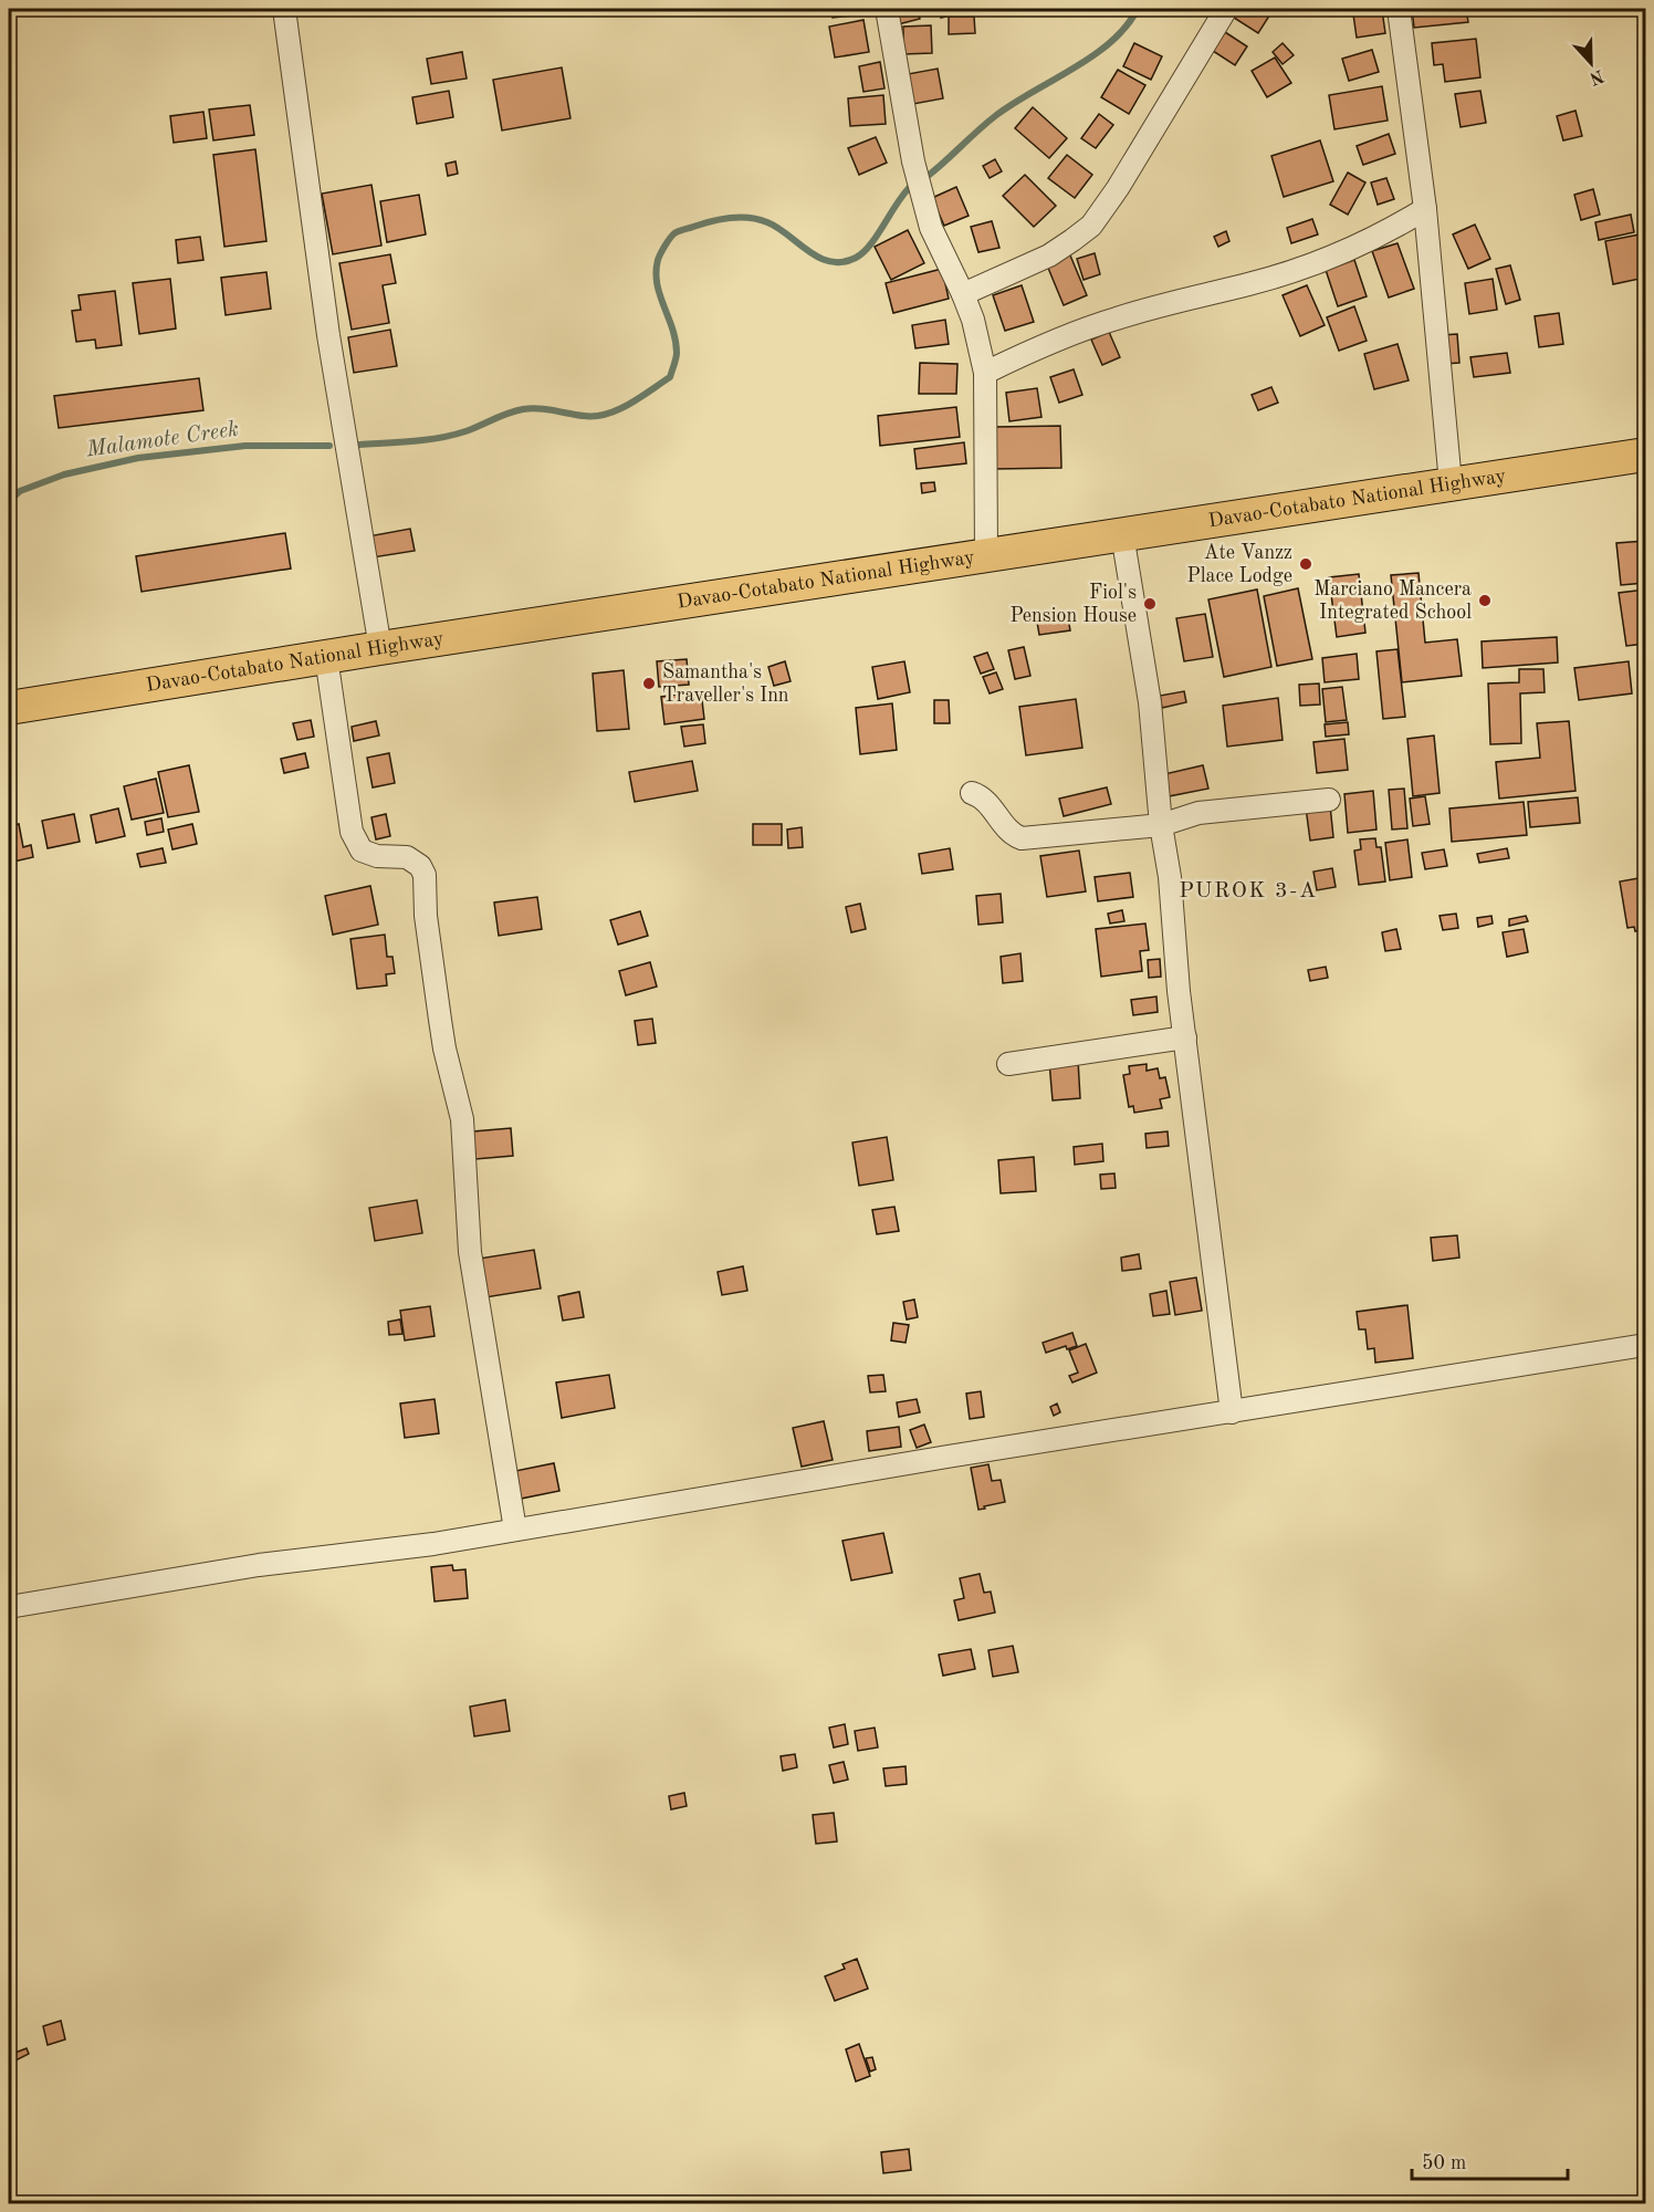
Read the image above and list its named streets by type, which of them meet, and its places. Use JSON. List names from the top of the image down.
{
  "streets": {
    "highway": ["Davao-Cotabato National Highway"]
  },
  "districts": ["PUROK 3-A"],
  "water": ["Malamote Creek"],
  "places": [
    "Ate Vanzz Place Lodge",
    "Marciano Mancera Integrated School",
    "Fiol's Pension House",
    "Samantha's Traveller's Inn"
  ],
  "scale_bar": "50 m",
  "north": "bottom"
}
